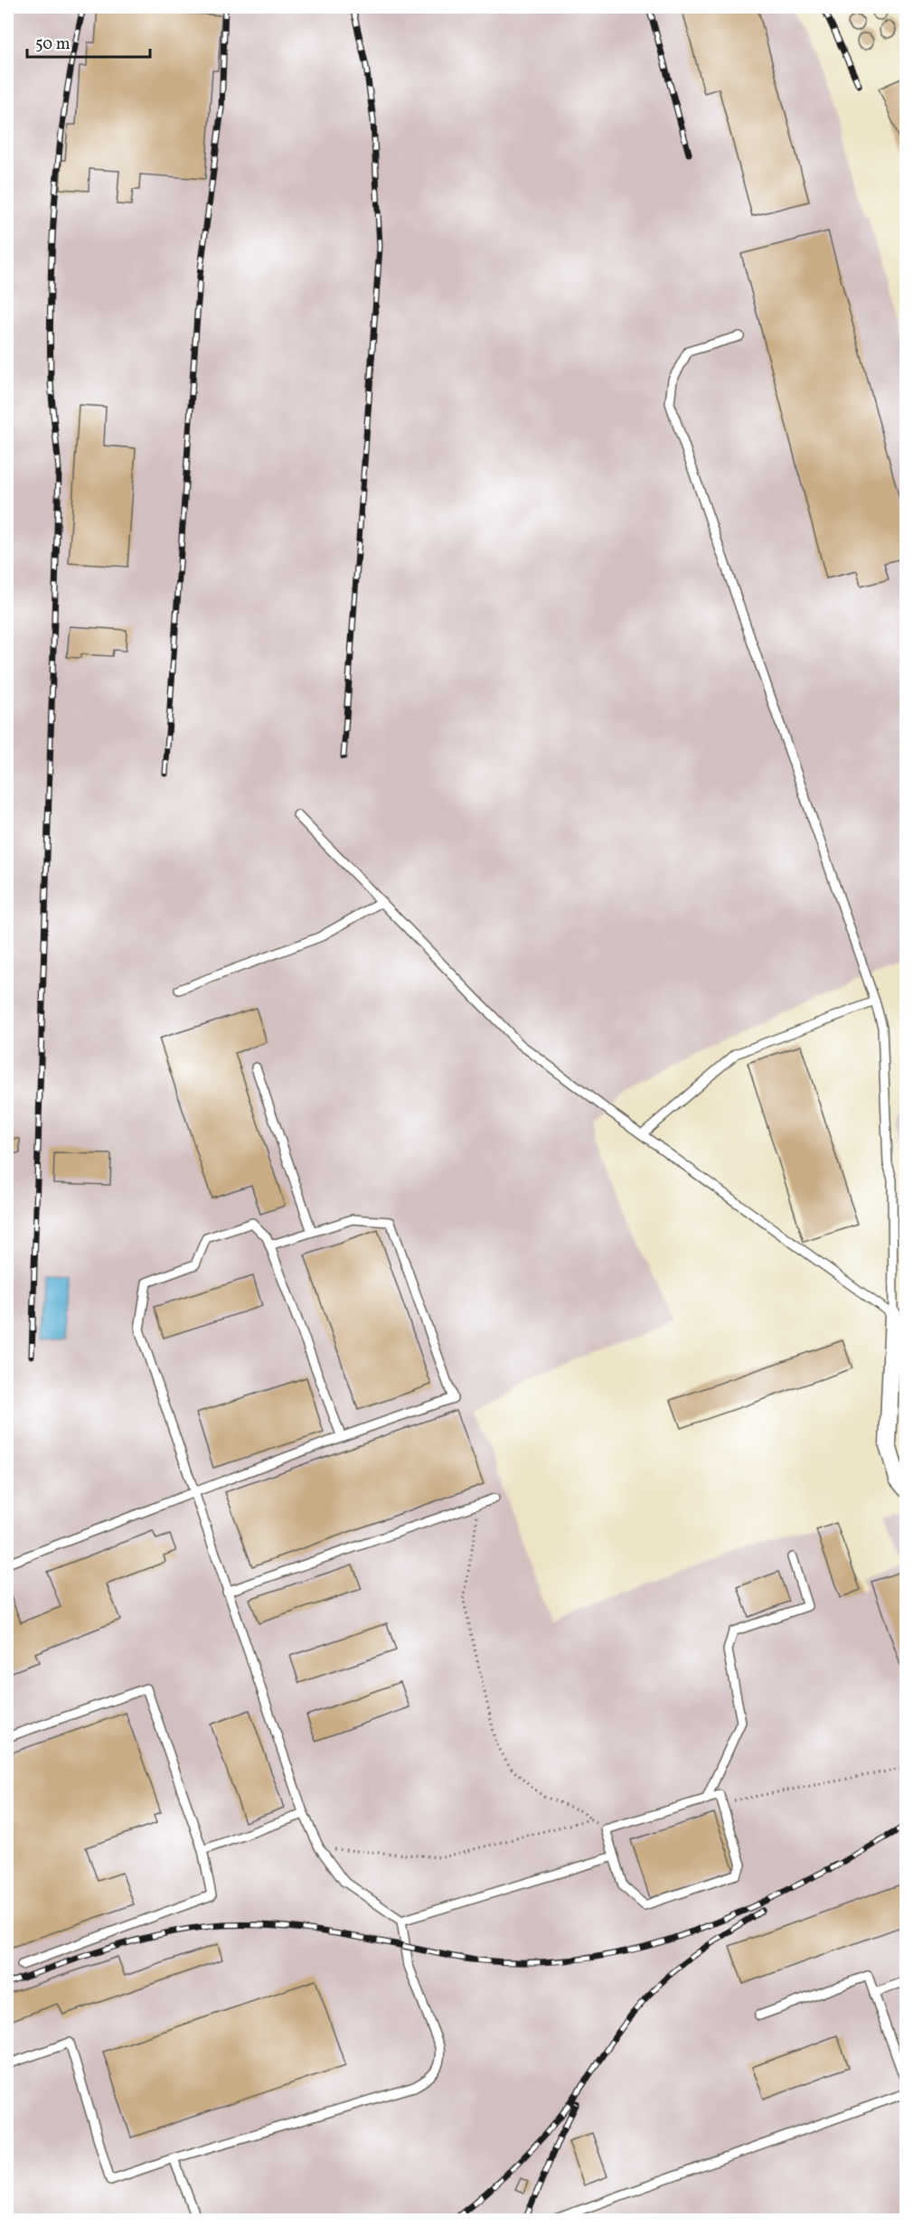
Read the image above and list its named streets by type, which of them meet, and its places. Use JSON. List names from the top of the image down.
{
  "scale_bar": "50 m"
}
